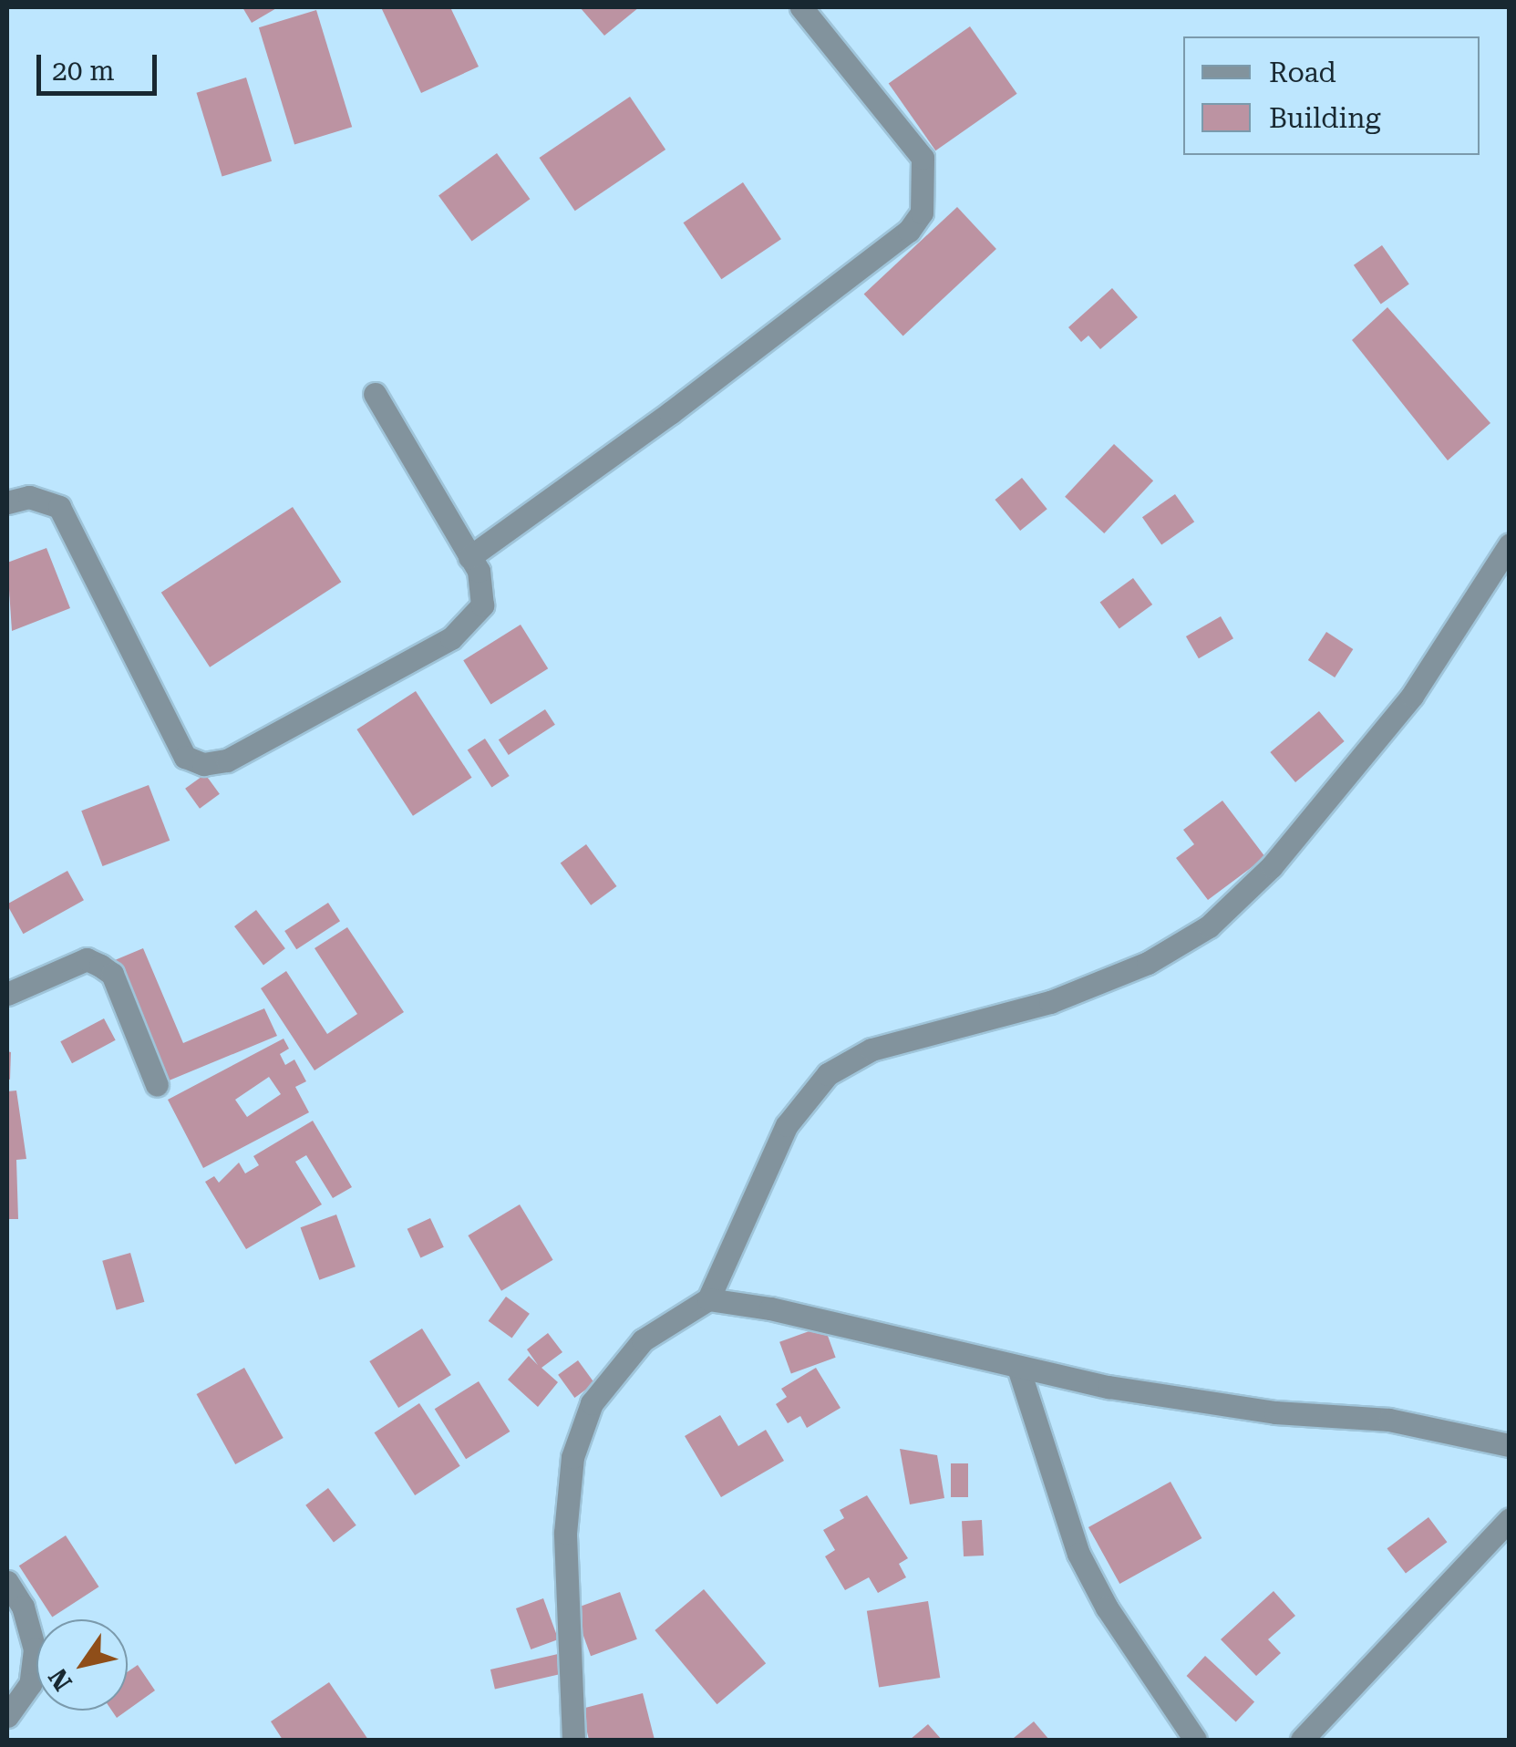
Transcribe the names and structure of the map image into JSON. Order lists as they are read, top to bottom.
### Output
{
  "legend": ["Road", "Building"],
  "scale_bar": "20 m",
  "north": "bottom left"
}
